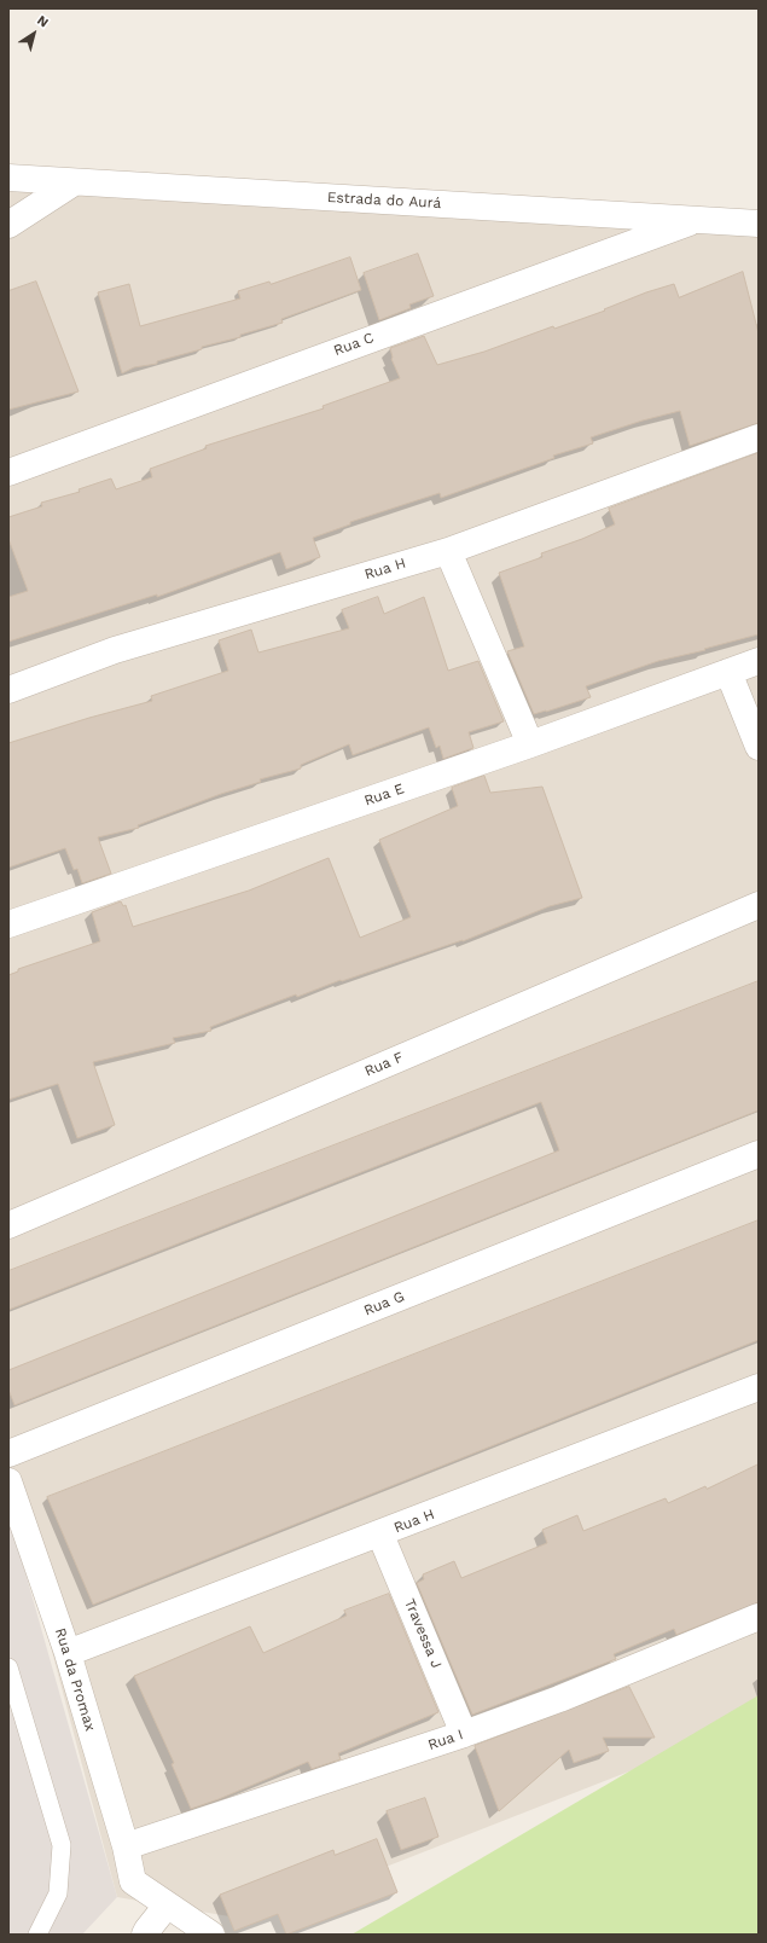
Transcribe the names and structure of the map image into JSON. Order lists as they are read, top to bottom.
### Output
{
  "streets": {
    "street": [
      "Estrada do Aurá",
      "Rua C",
      "Rua H",
      "Rua E",
      "Rua F",
      "Rua G",
      "Travessa J",
      "Rua da Promax",
      "Rua I"
    ]
  },
  "crossings": [
    ["Estrada do Aurá", "Rua C"],
    ["Rua H", "Travessa J"],
    ["Rua H", "Rua da Promax"],
    ["Travessa J", "Rua I"],
    ["Rua da Promax", "Rua I"]
  ],
  "north": "top right"
}
